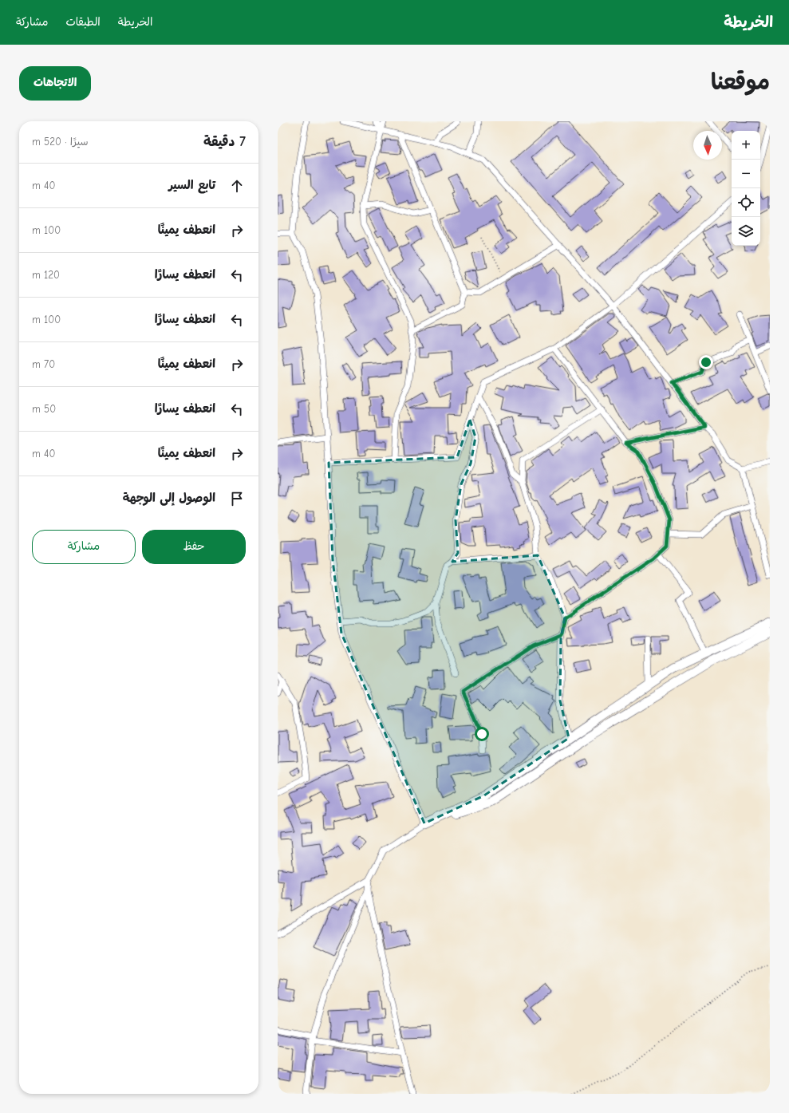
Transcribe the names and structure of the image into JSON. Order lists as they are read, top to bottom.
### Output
{
  "north": "bottom",
  "page": {
    "header": "الخريطة",
    "nav": ["الخريطة", "الطبقات", "مشاركة"],
    "title": "موقعنا",
    "buttons": [
      "الاتجاهات",
      ["حفظ", "مشاركة"]
    ],
    "heading": ["7 دقيقة", "سيرًا · 520 m"],
    "map_buttons": ["+", "−"],
    "list": [
      ["تابع السير", "40 m"],
      ["انعطف يمينًا", "100 m"],
      ["انعطف يسارًا", "120 m"],
      ["انعطف يسارًا", "100 m"],
      ["انعطف يمينًا", "70 m"],
      ["انعطف يسارًا", "50 m"],
      ["انعطف يمينًا", "40 m"],
      "الوصول إلى الوجهة"
    ]
  }
}
